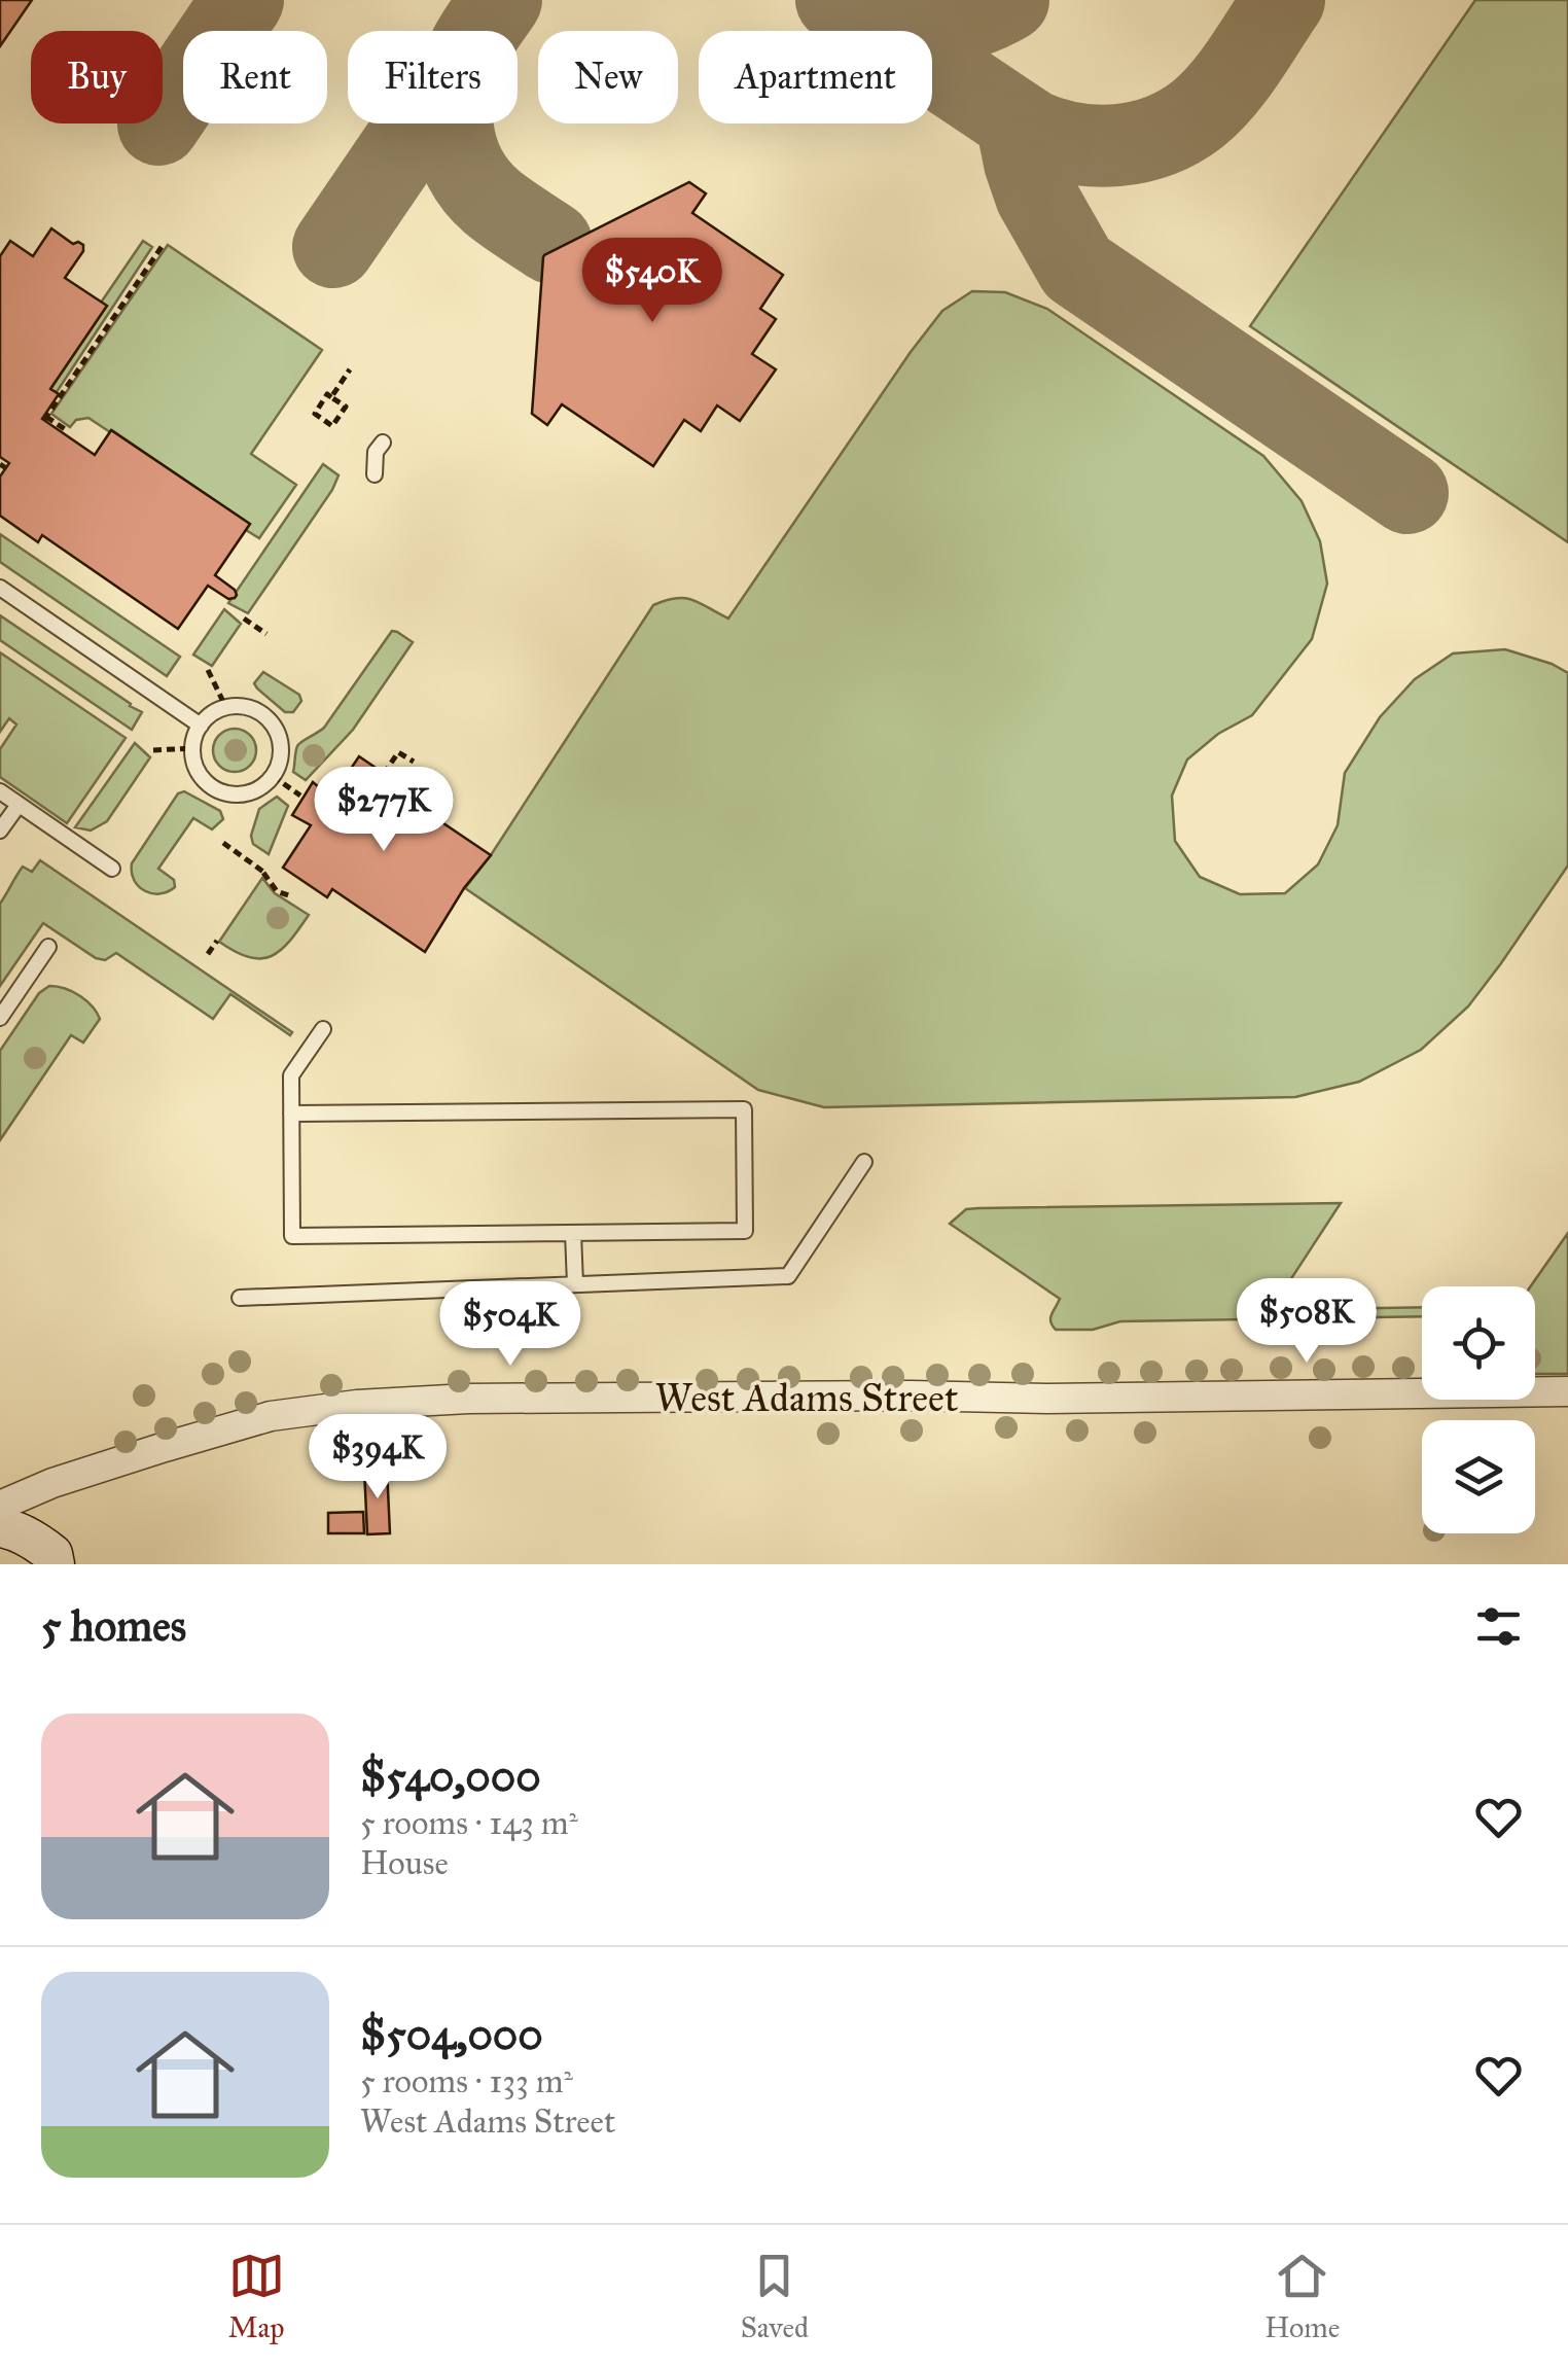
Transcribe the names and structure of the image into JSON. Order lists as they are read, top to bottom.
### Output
{
  "streets": {
    "street": ["West Adams Street"]
  },
  "page": {
    "chip": [
      "Buy",
      "Rent",
      "Filters",
      "New",
      "Apartment"
    ],
    "price": [
      "$540K",
      "$277K",
      "$508K",
      "$504K",
      "$394K"
    ],
    "heading": "5 homes",
    "list": [
      {
        "name": "$540,000",
        "note": "5 rooms · 143 m² · House"
      },
      {
        "name": "$504,000",
        "note": "5 rooms · 133 m² · West Adams Street"
      }
    ],
    "tabs": ["Map", "Saved", "Home"]
  }
}
